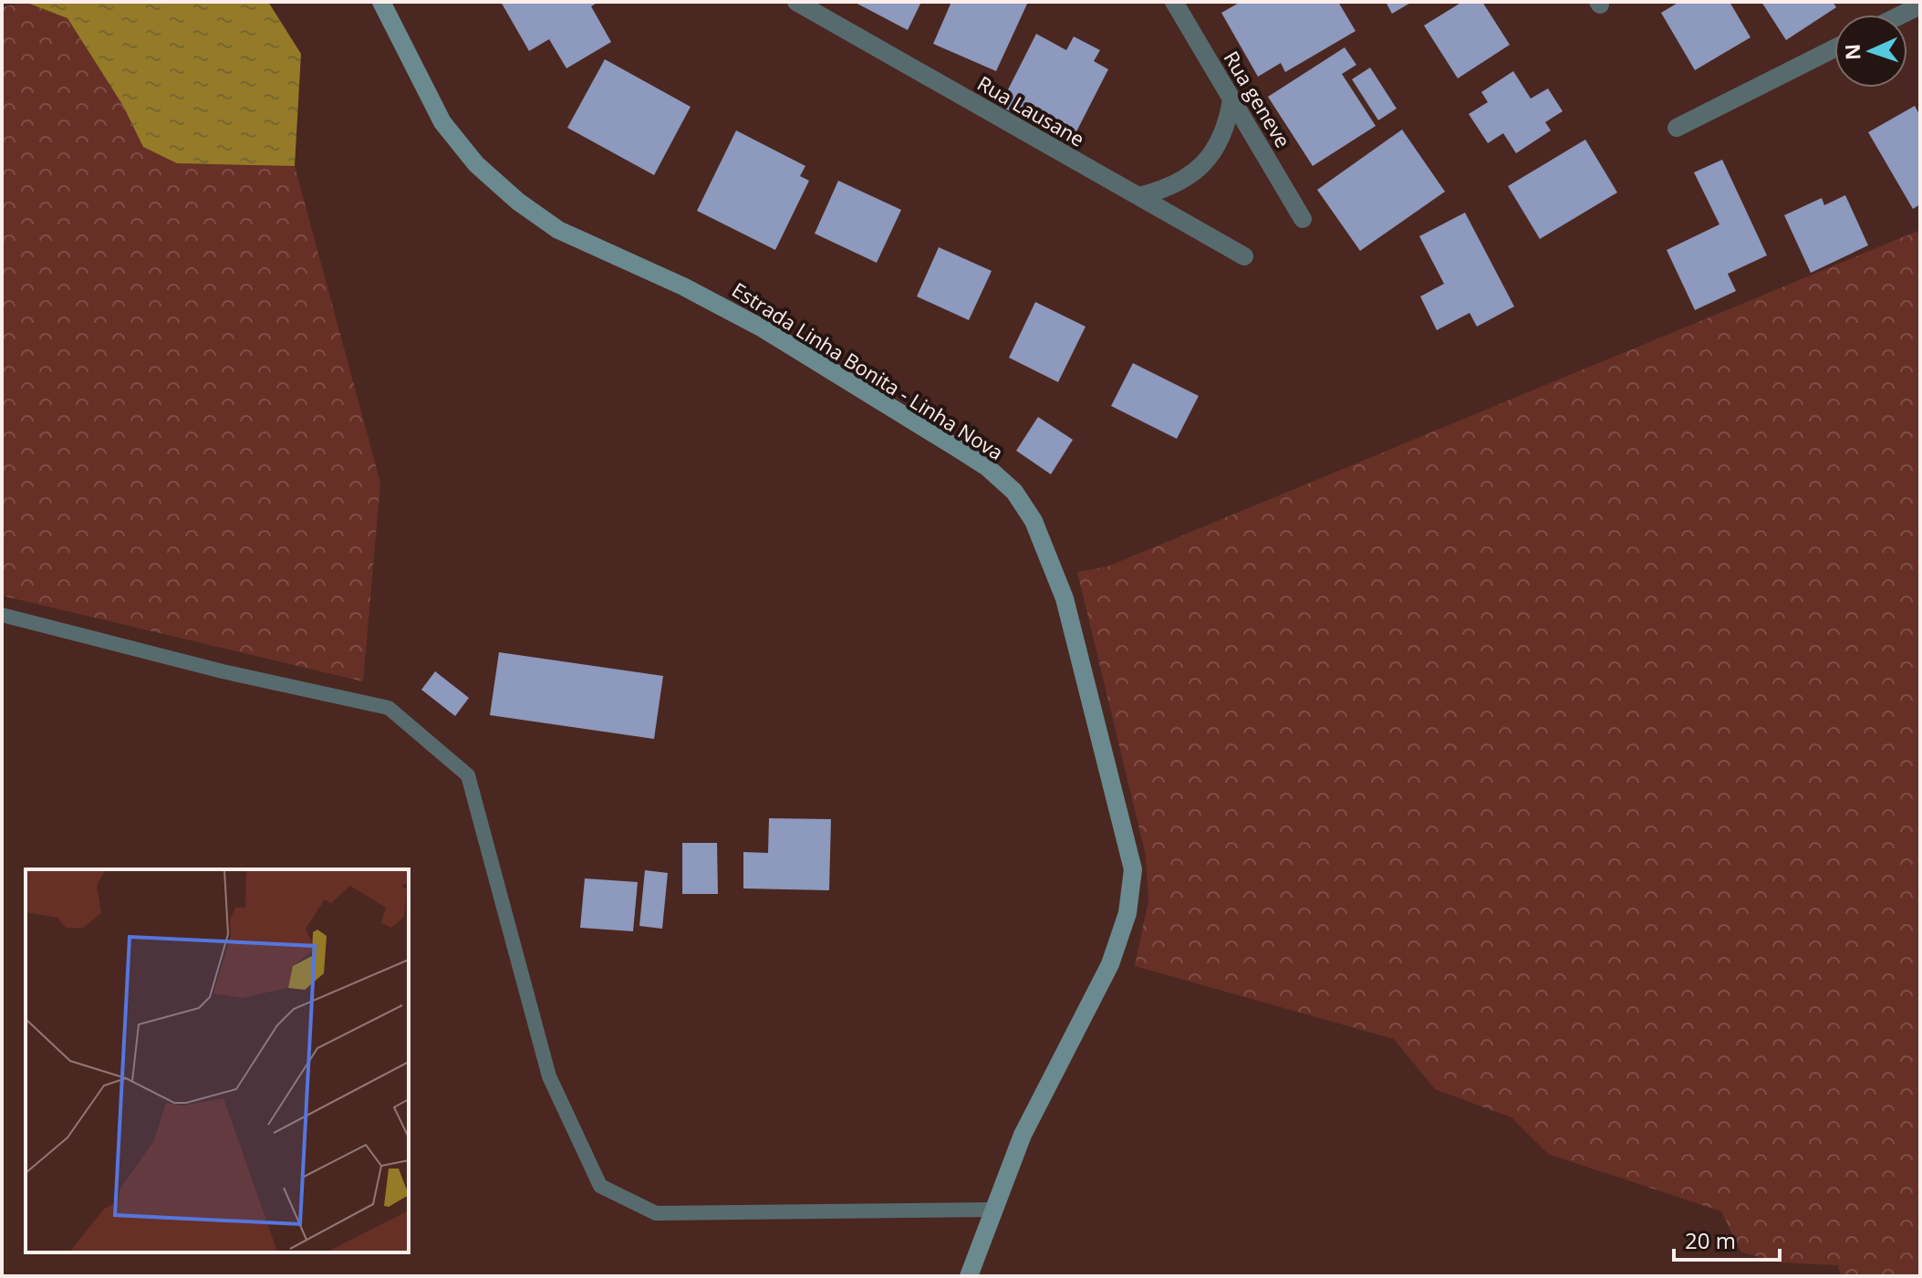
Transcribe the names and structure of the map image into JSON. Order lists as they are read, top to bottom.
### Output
{
  "streets": {
    "street": ["Rua geneve", "Rua Lausane", "Estrada Linha Bonita - Linha Nova"]
  },
  "scale_bar": "20 m",
  "north": "left"
}
